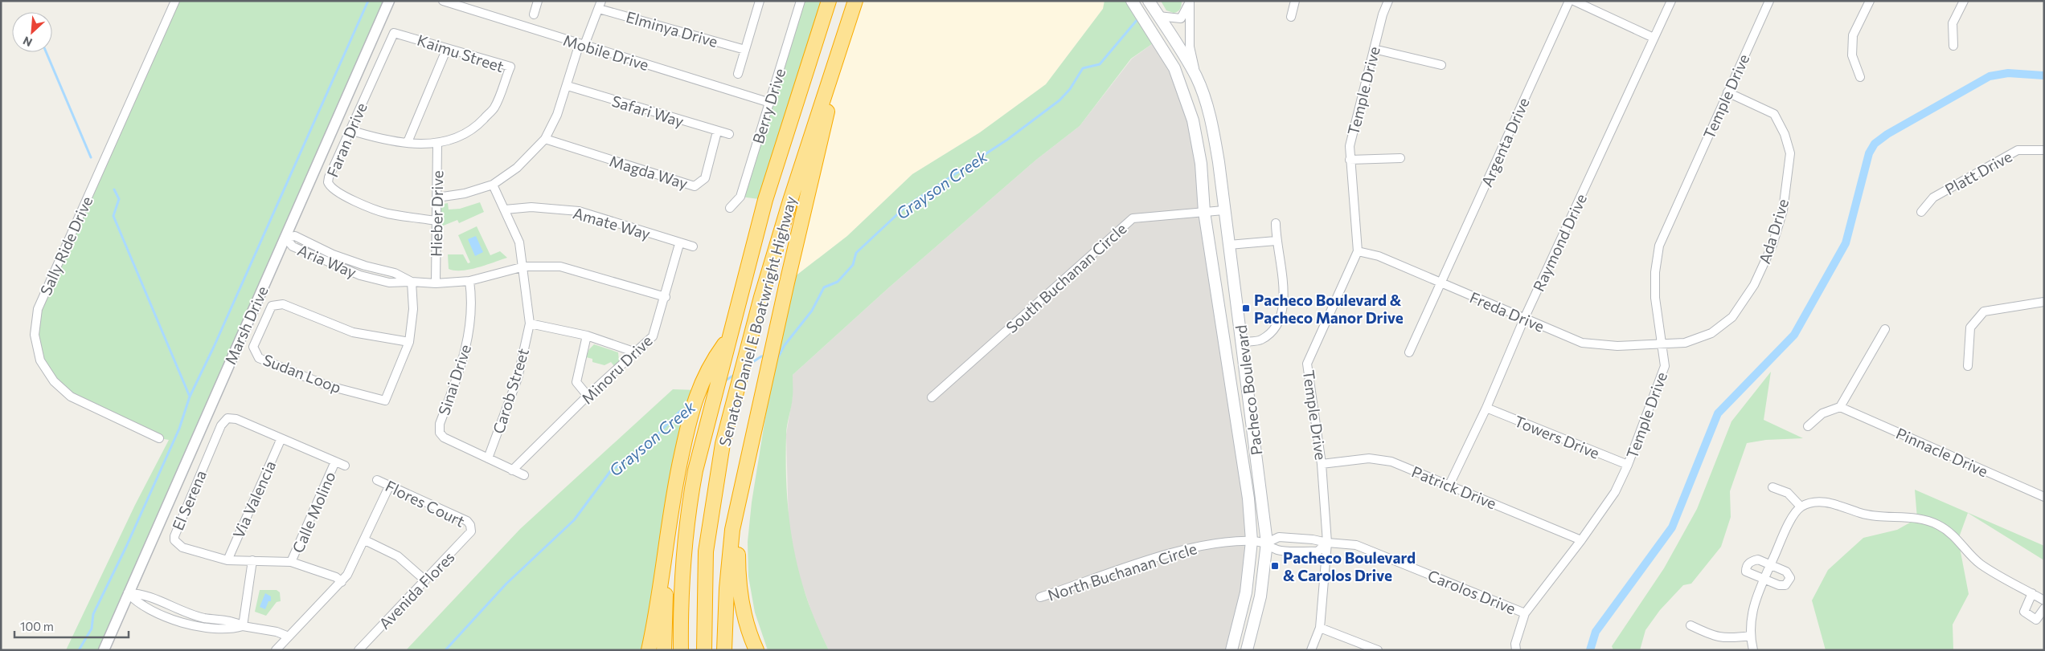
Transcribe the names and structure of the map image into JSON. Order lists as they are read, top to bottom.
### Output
{
  "streets": {
    "highway": ["Senator Daniel E Boatwright Highway"],
    "main road": ["Pacheco Boulevard"],
    "street": [
      "Elminya Drive",
      "Mobile Drive",
      "Kaimu Street",
      "Temple Drive",
      "Berry Drive",
      "Safari Way",
      "Faran Drive",
      "Argenta Drive",
      "Magda Way",
      "Platt Drive",
      "Hieber Drive",
      "Amate Way",
      "Ada Drive",
      "Raymond Drive",
      "Sally Ride Drive",
      "Aria Way",
      "South Buchanan Circle",
      "Freda Drive",
      "Marsh Drive",
      "Minoru Drive",
      "Sudan Loop",
      "Sinai Drive",
      "Carob Street",
      "Towers Drive",
      "Pinnacle Drive",
      "Patrick Drive",
      "Via Valencia",
      "El Serena",
      "Flores Court",
      "Calle Molino",
      "North Buchanan Circle",
      "Avenida Flores",
      "Carolos Drive"
    ]
  },
  "crossings": [
    ["Mobile Drive", "Berry Drive"],
    ["Kaimu Street", "Faran Drive"],
    ["Kaimu Street", "Hieber Drive"],
    ["Temple Drive", "Ada Drive"],
    ["Temple Drive", "Freda Drive"],
    ["Temple Drive", "Towers Drive"],
    ["Temple Drive", "Patrick Drive"],
    ["Temple Drive", "Carolos Drive"],
    ["Safari Way", "Magda Way"],
    ["Faran Drive", "Hieber Drive"],
    ["Argenta Drive", "Freda Drive"],
    ["Hieber Drive", "Aria Way"],
    ["Amate Way", "Minoru Drive"],
    ["Amate Way", "Carob Street"],
    ["Ada Drive", "Freda Drive"],
    ["Raymond Drive", "Freda Drive"],
    ["Raymond Drive", "Towers Drive"],
    ["Raymond Drive", "Patrick Drive"],
    ["Aria Way", "Marsh Drive"],
    ["Aria Way", "Minoru Drive"],
    ["Aria Way", "Sudan Loop"],
    ["Aria Way", "Sinai Drive"],
    ["Aria Way", "Carob Street"],
    ["South Buchanan Circle", "Pacheco Boulevard"],
    ["Minoru Drive", "Sinai Drive"],
    ["Sinai Drive", "Carob Street"],
    ["Pacheco Boulevard", "North Buchanan Circle"],
    ["Pacheco Boulevard", "Carolos Drive"],
    ["Via Valencia", "El Serena"],
    ["El Serena", "Calle Molino"],
    ["Flores Court", "Avenida Flores"],
    ["North Buchanan Circle", "Carolos Drive"]
  ],
  "water": ["Grayson Creek"],
  "places": {
    "transit": ["Pacheco Boulevard & Pacheco Manor Drive", "Pacheco Boulevard & Carolos Drive"]
  },
  "scale_bar": "100 m",
  "north": "bottom left"
}
